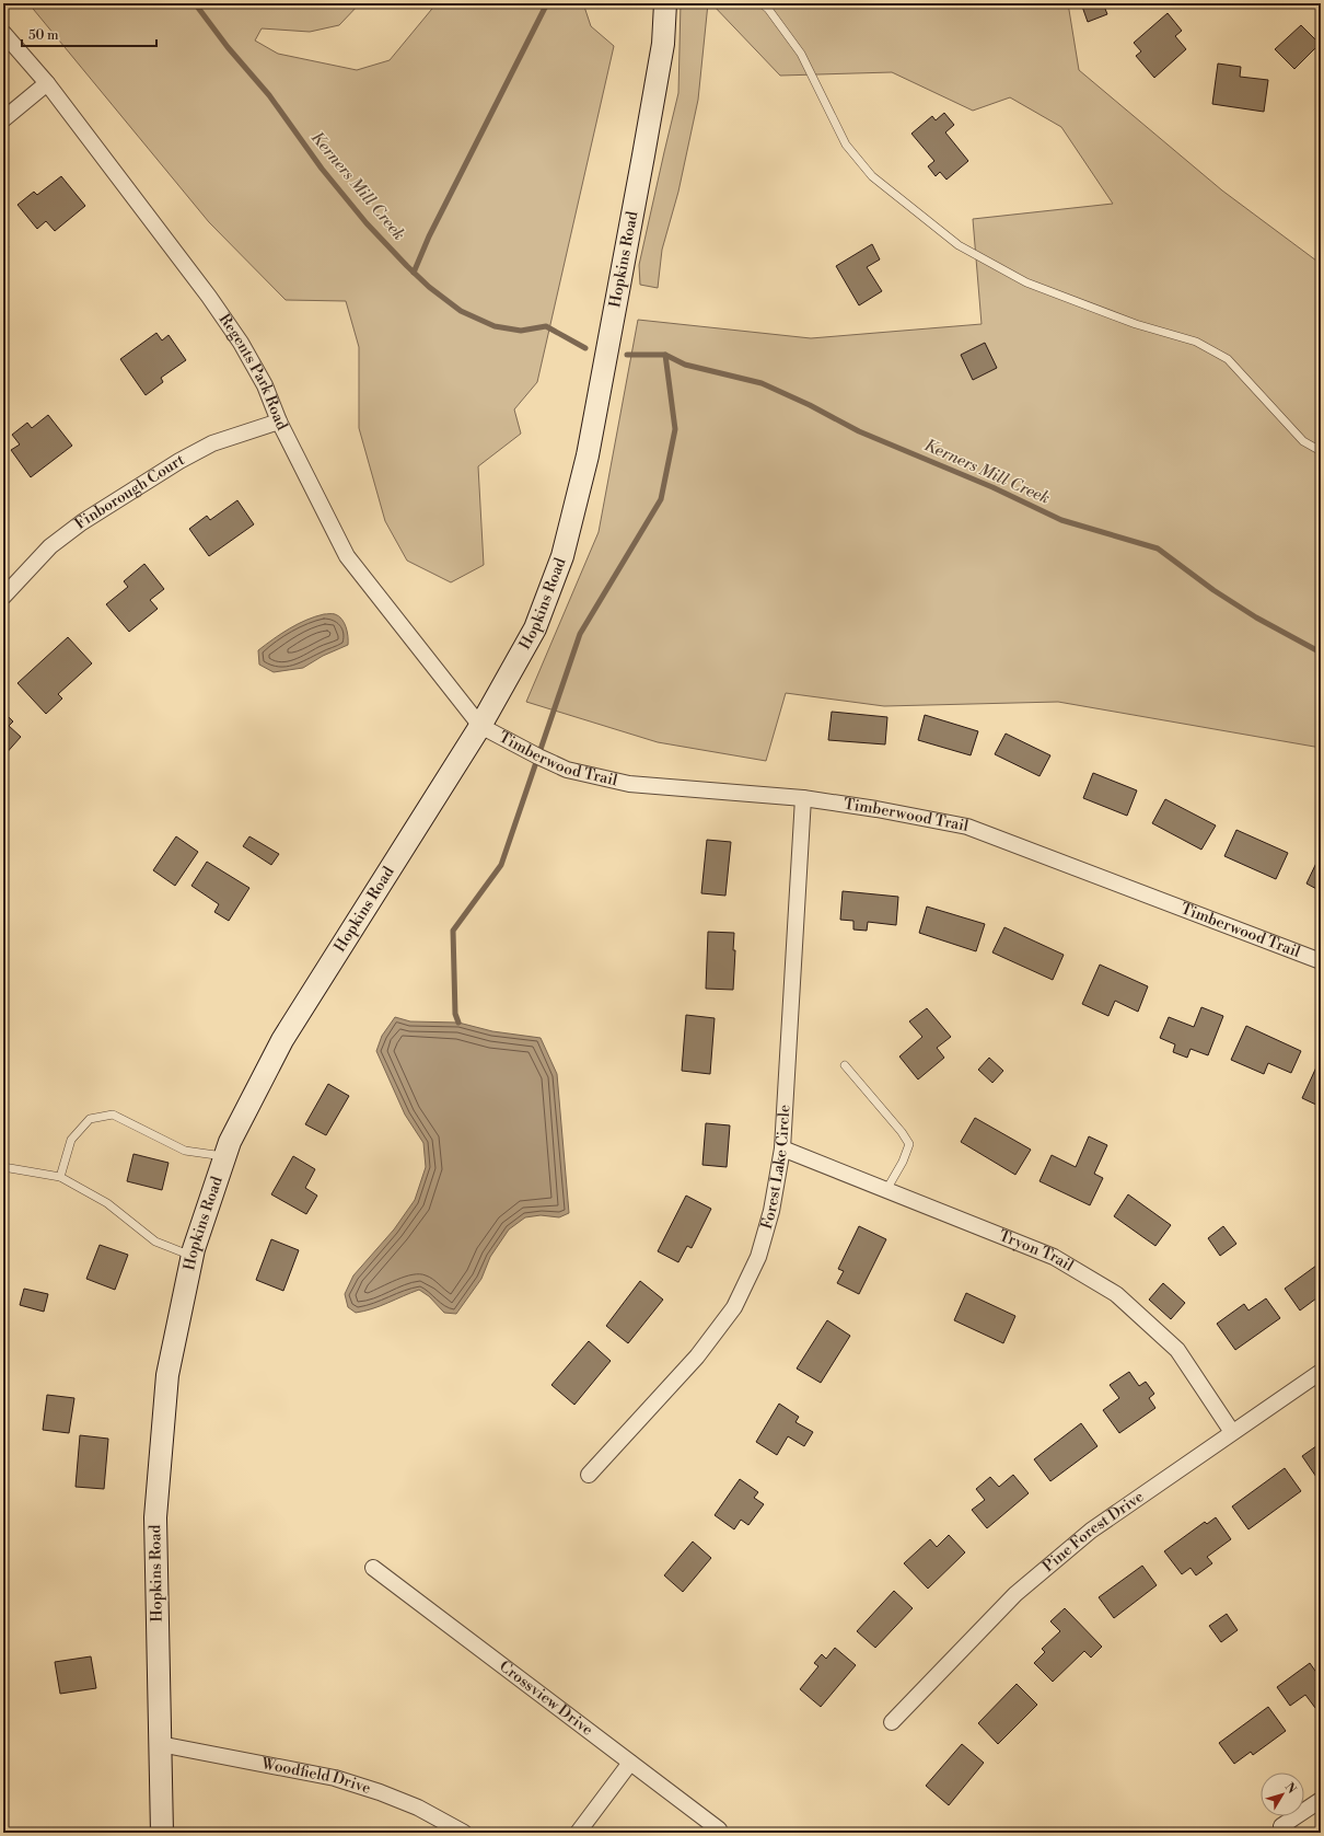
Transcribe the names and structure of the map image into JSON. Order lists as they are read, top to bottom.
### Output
{
  "streets": {
    "main road": ["Hopkins Road"],
    "street": [
      "Regents Park Road",
      "Finborough Court",
      "Timberwood Trail",
      "Forest Lake Circle",
      "Tryon Trail",
      "Pine Forest Drive",
      "Crossview Drive",
      "Woodfield Drive"
    ]
  },
  "crossings": [
    ["Hopkins Road", "Regents Park Road"],
    ["Hopkins Road", "Timberwood Trail"],
    ["Hopkins Road", "Woodfield Drive"],
    ["Regents Park Road", "Finborough Court"],
    ["Regents Park Road", "Timberwood Trail"],
    ["Timberwood Trail", "Forest Lake Circle"],
    ["Forest Lake Circle", "Tryon Trail"],
    ["Tryon Trail", "Pine Forest Drive"]
  ],
  "water": ["Kerners Mill Creek"],
  "scale_bar": "50 m",
  "north": "top right"
}
